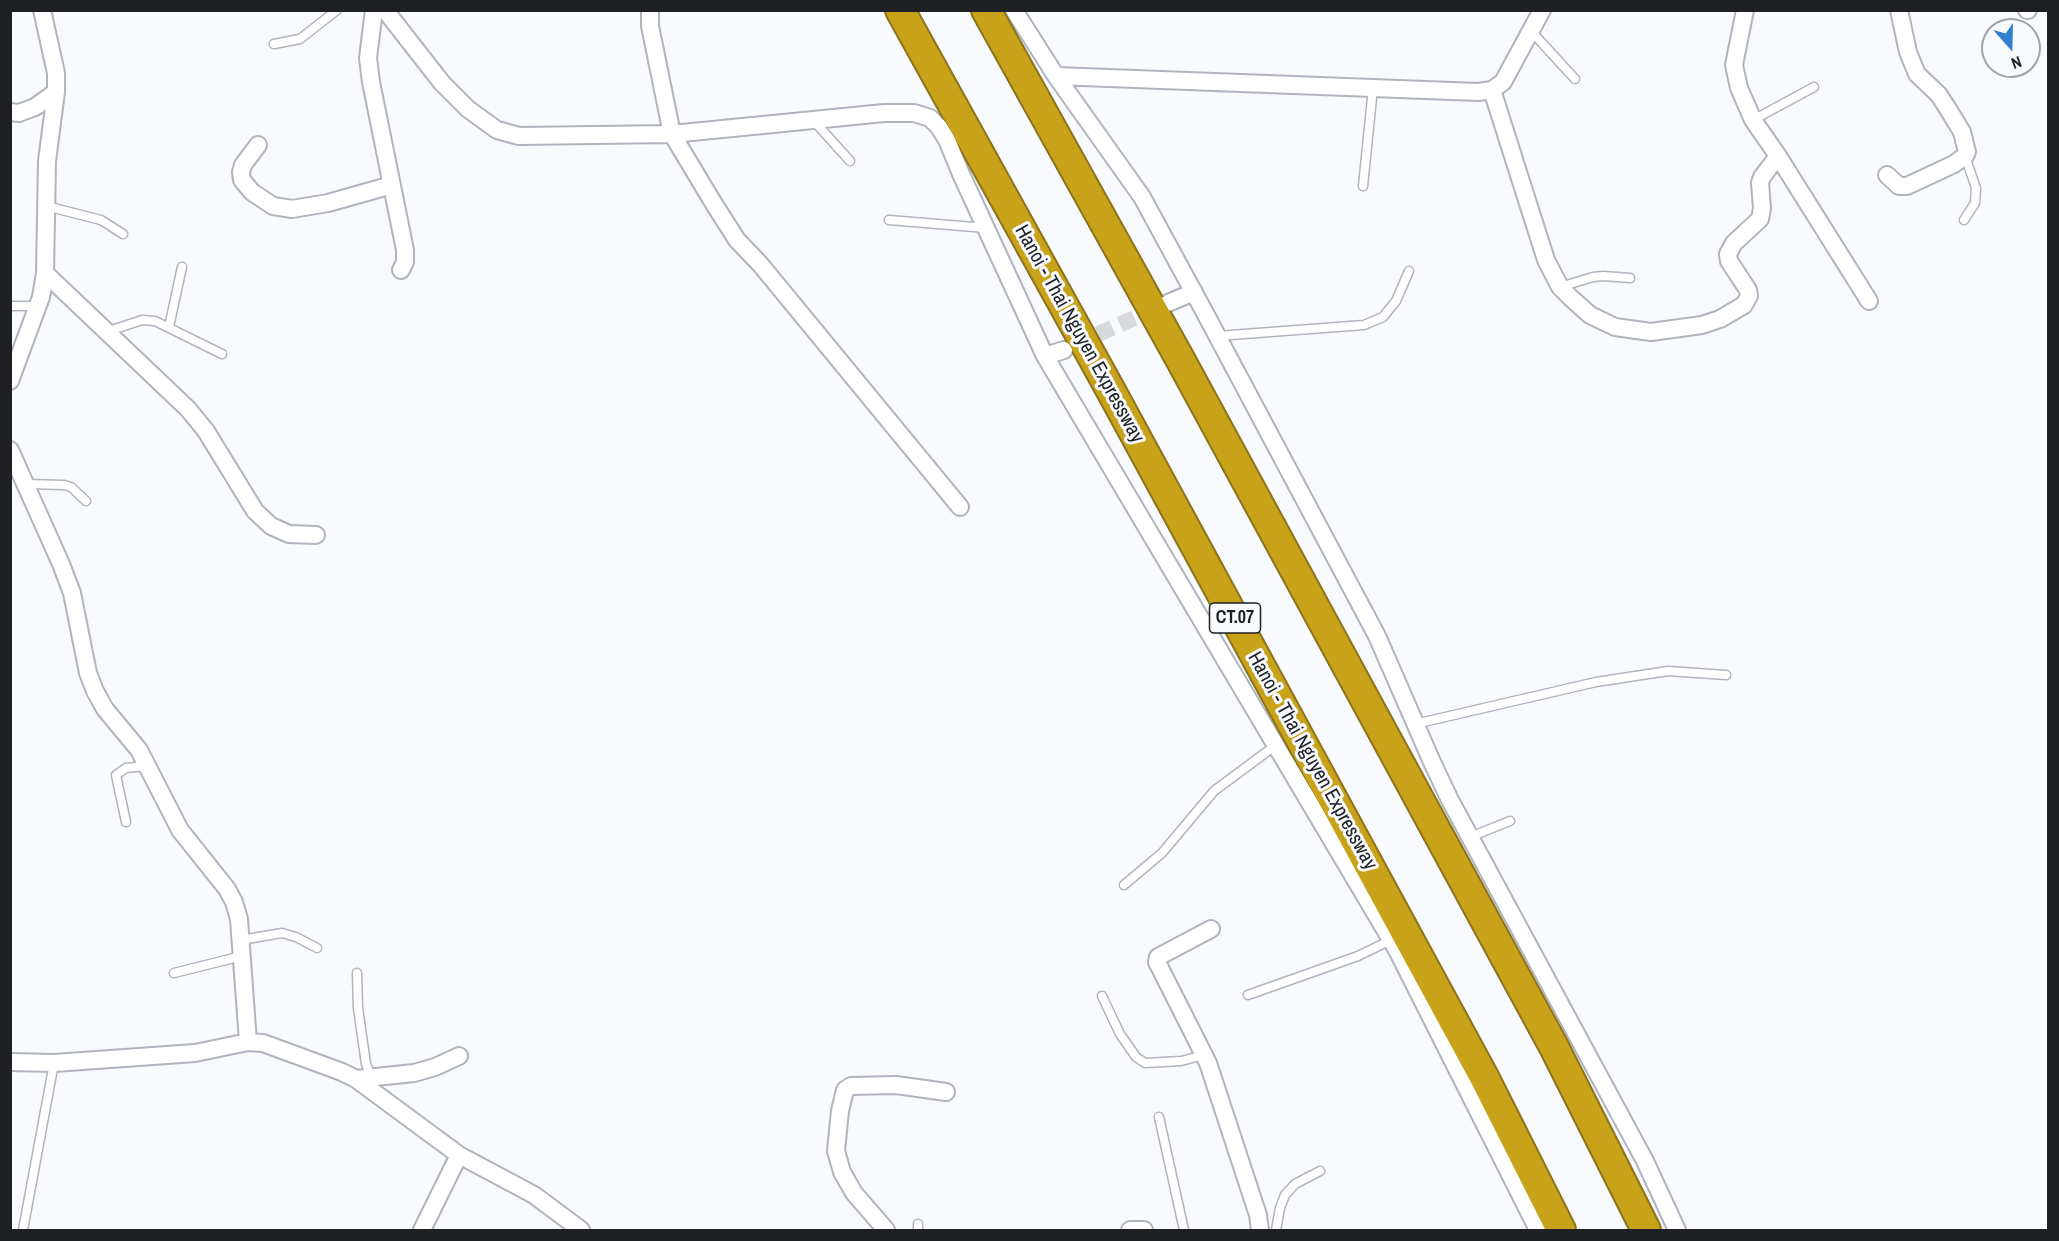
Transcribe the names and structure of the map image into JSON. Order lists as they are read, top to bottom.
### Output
{
  "streets": {
    "highway": ["Hanoi - Thai Nguyen Expressway", "CT.07"]
  },
  "north": "bottom"
}
